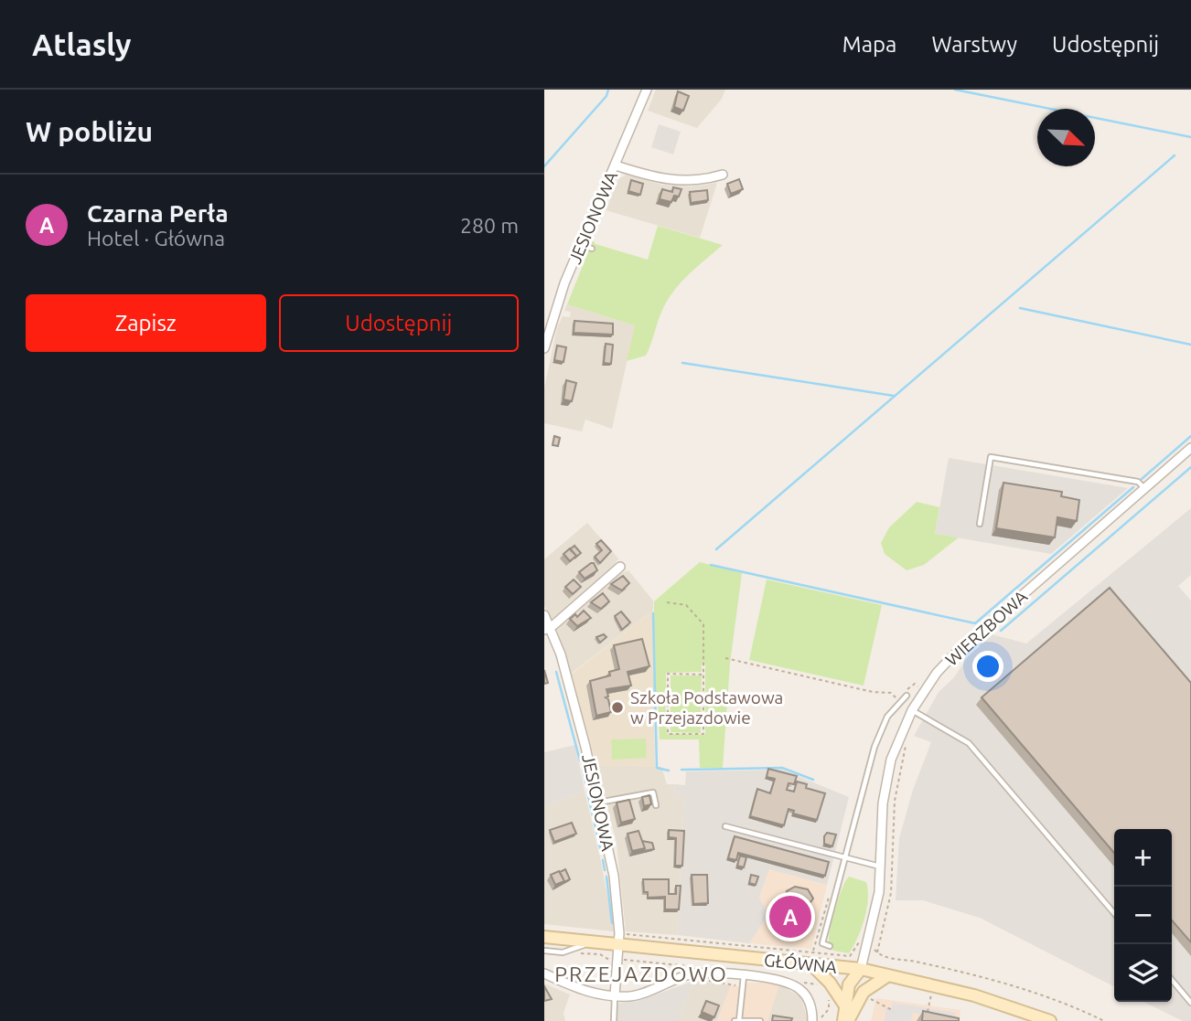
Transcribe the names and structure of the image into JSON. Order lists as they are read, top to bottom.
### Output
{
  "streets": {
    "main road": ["GŁÓWNA"],
    "street": ["JESIONOWA", "WIERZBOWA"]
  },
  "crossings": [
    ["JESIONOWA", "GŁÓWNA"],
    ["WIERZBOWA", "GŁÓWNA"]
  ],
  "districts": ["PRZEJAZDOWO"],
  "places": ["Szkoła Podstawowa w Przejazdowie"],
  "north": "bottom right",
  "page": {
    "header": "Atlasly",
    "nav": ["Mapa", "Warstwy", "Udostępnij"],
    "heading": "W pobliżu",
    "list": [
      {
        "mark": "A",
        "name": "Czarna Perła",
        "note": "Hotel · Główna",
        "value": "280 m"
      }
    ],
    "buttons": ["Zapisz", "Udostępnij"],
    "map_buttons": ["+", "−"],
    "pins": "A"
  }
}
